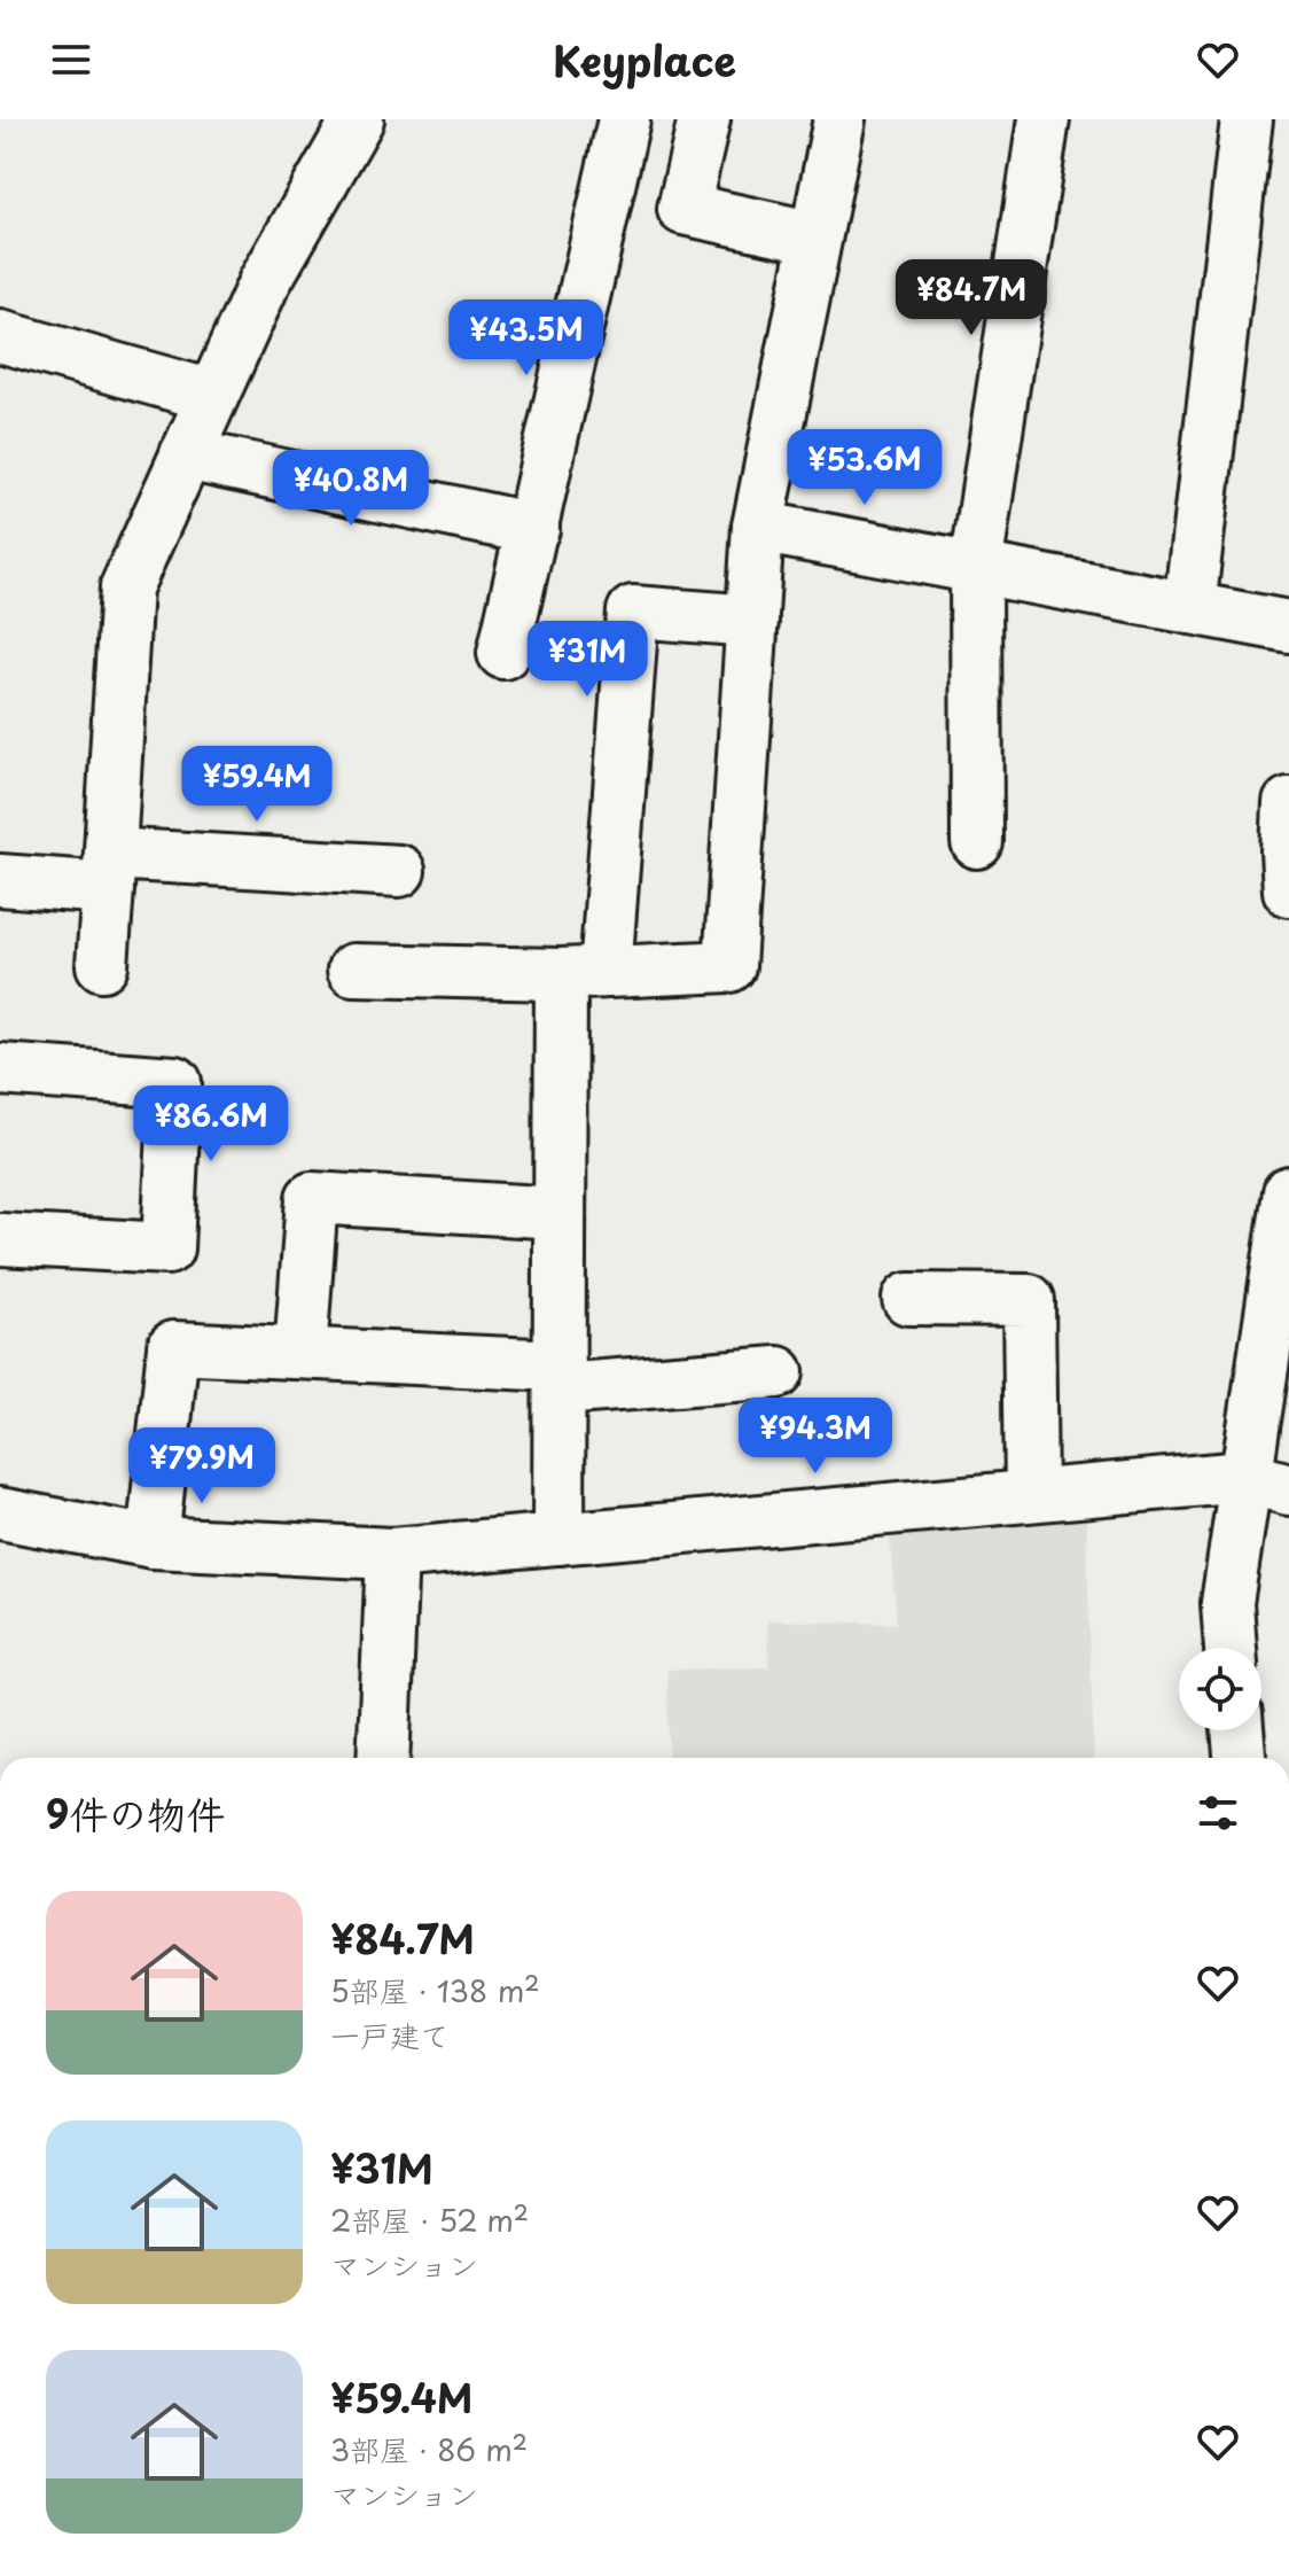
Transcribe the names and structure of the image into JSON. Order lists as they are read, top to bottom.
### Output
{
  "page": {
    "header": "Keyplace",
    "price": [
      "¥84.7M",
      "¥43.5M",
      "¥53.6M",
      "¥40.8M",
      "¥31M",
      "¥59.4M",
      "¥86.6M",
      "¥94.3M",
      "¥79.9M"
    ],
    "heading": "9件の物件",
    "list": [
      {
        "name": "¥84.7M",
        "note": "5部屋 · 138 m² · 一戸建て"
      },
      {
        "name": "¥31M",
        "note": "2部屋 · 52 m² · マンション"
      },
      {
        "name": "¥59.4M",
        "note": "3部屋 · 86 m² · マンション"
      }
    ]
  }
}
